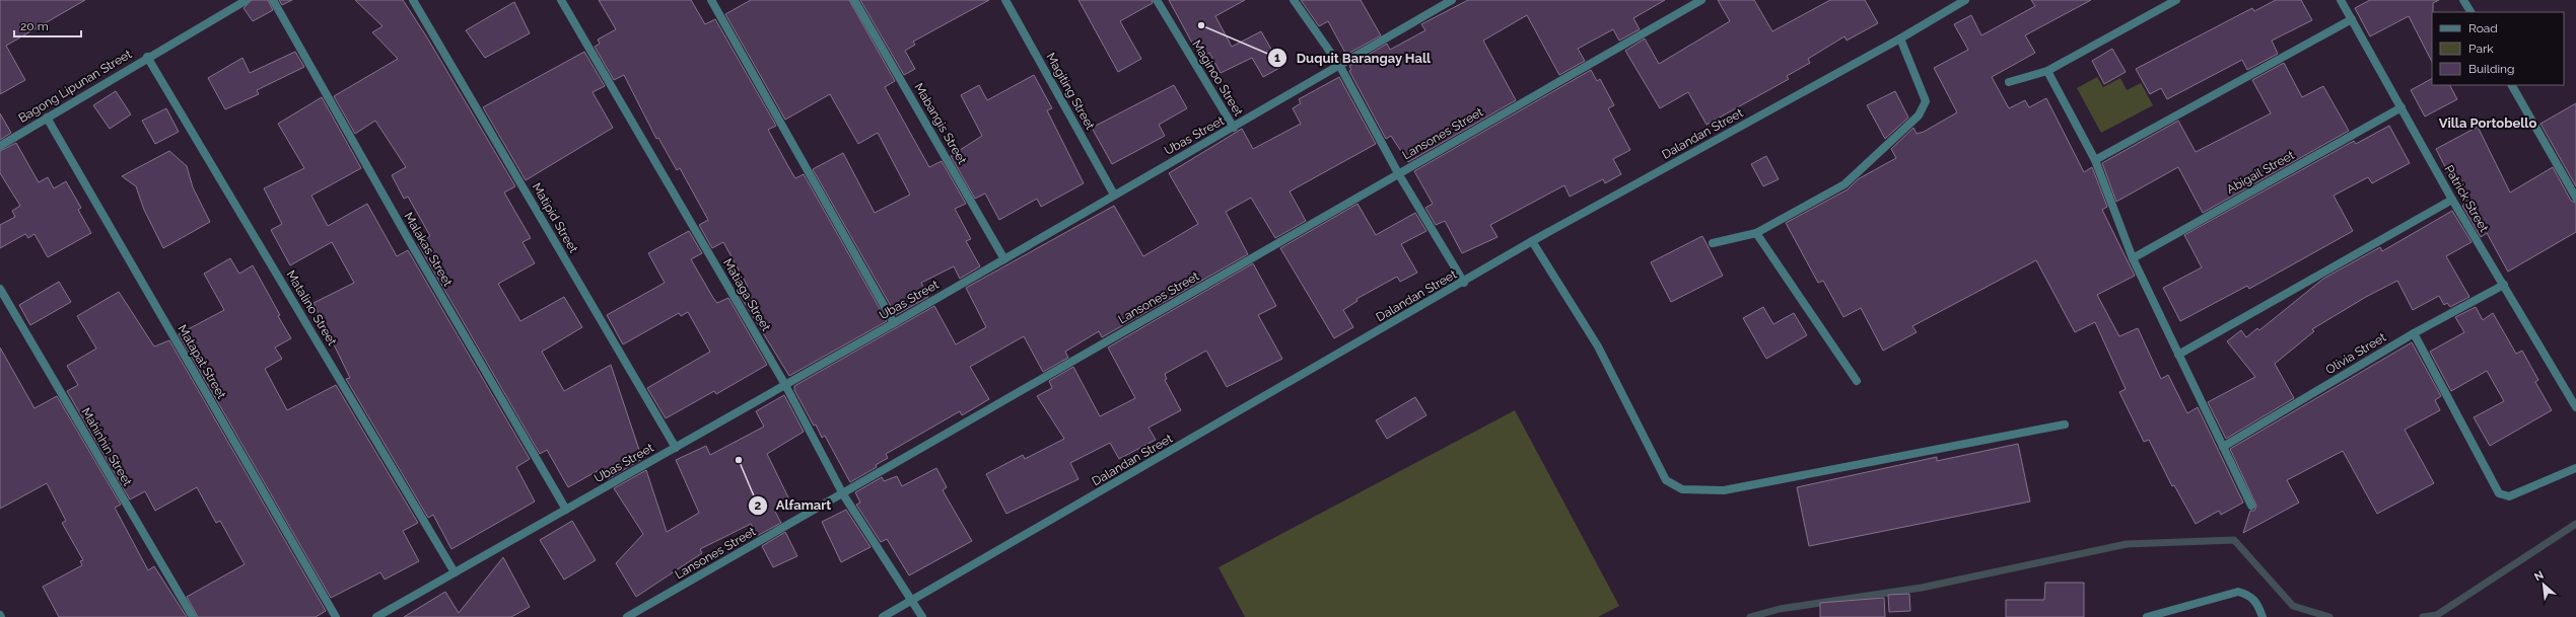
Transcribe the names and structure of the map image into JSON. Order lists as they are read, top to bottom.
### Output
{
  "streets": {
    "street": [
      "Maginoo Street",
      "Bagong Lipunan Street",
      "Magiting Street",
      "Mabangis Street",
      "Lansones Street",
      "Dalandan Street",
      "Ubas Street",
      "Abigail Street",
      "Patrick Street",
      "Matipid Street",
      "Malakas Street",
      "Matiaga Street",
      "Matalino Street",
      "Olivia Street",
      "Matapat Street",
      "Mahinhin Street"
    ]
  },
  "crossings": [
    ["Maginoo Street", "Ubas Street"],
    ["Bagong Lipunan Street", "Matalino Street"],
    ["Bagong Lipunan Street", "Matapat Street"],
    ["Magiting Street", "Ubas Street"],
    ["Mabangis Street", "Ubas Street"],
    ["Lansones Street", "Matiaga Street"],
    ["Dalandan Street", "Matiaga Street"],
    ["Ubas Street", "Matipid Street"],
    ["Ubas Street", "Malakas Street"],
    ["Ubas Street", "Matiaga Street"],
    ["Ubas Street", "Matalino Street"],
    ["Abigail Street", "Patrick Street"],
    ["Patrick Street", "Olivia Street"]
  ],
  "districts": ["Villa Portobello"],
  "places": ["Duquit Barangay Hall", "Alfamart"],
  "legend": ["Road", "Park", "Building"],
  "scale_bar": "20 m",
  "north": "top left"
}
